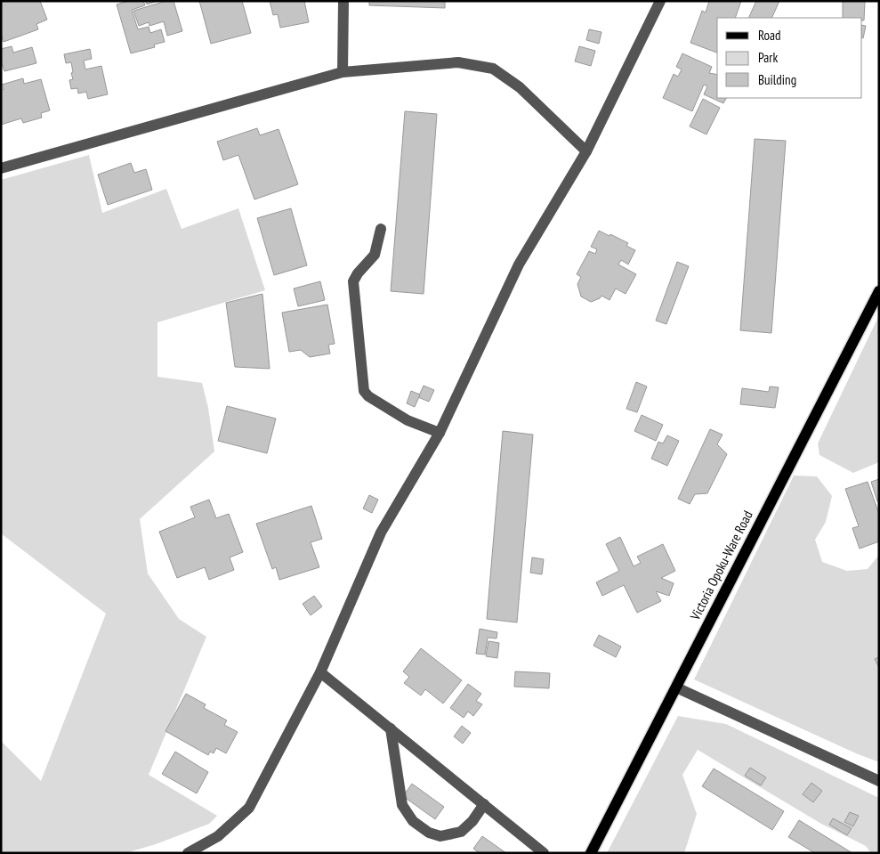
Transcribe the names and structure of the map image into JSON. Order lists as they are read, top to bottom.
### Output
{
  "streets": {
    "main road": ["Victoria Opoku-Ware Road"]
  },
  "legend": ["Road", "Park", "Building"]
}
